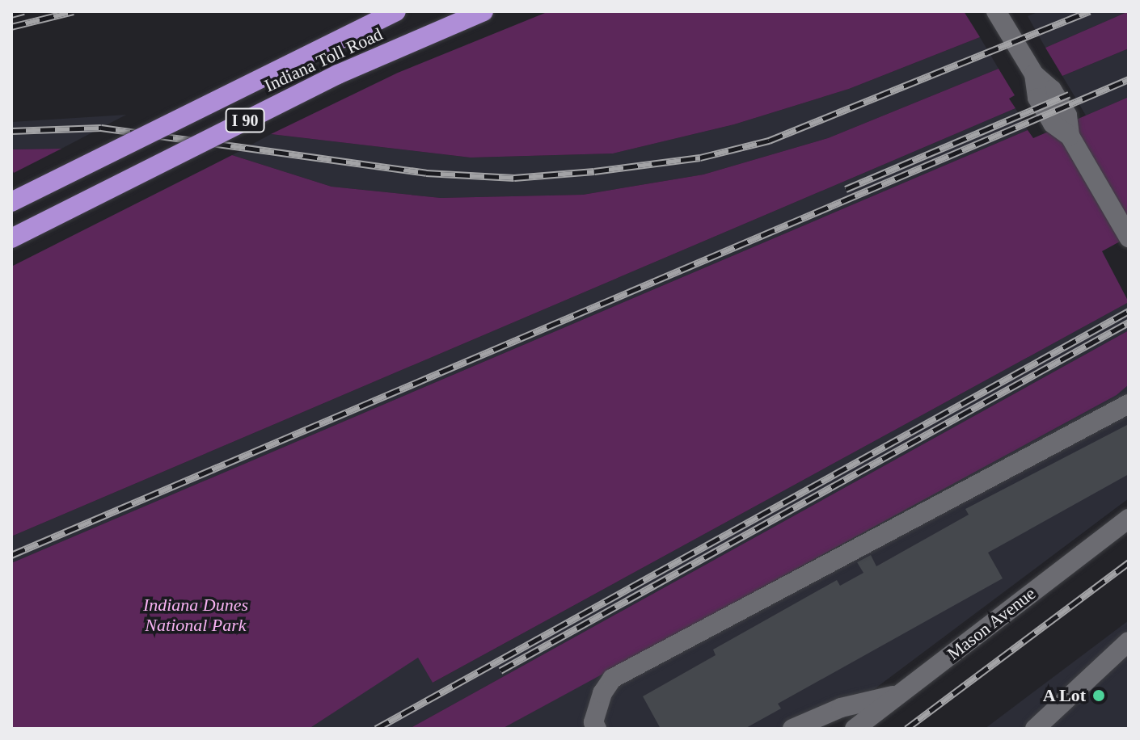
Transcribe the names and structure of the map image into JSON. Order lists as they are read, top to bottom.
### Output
{
  "streets": {
    "highway": ["Indiana Toll Road", "I 90"],
    "street": ["Mason Avenue"]
  },
  "parks": ["Indiana Dunes National Park"],
  "places": ["A Lot"]
}
